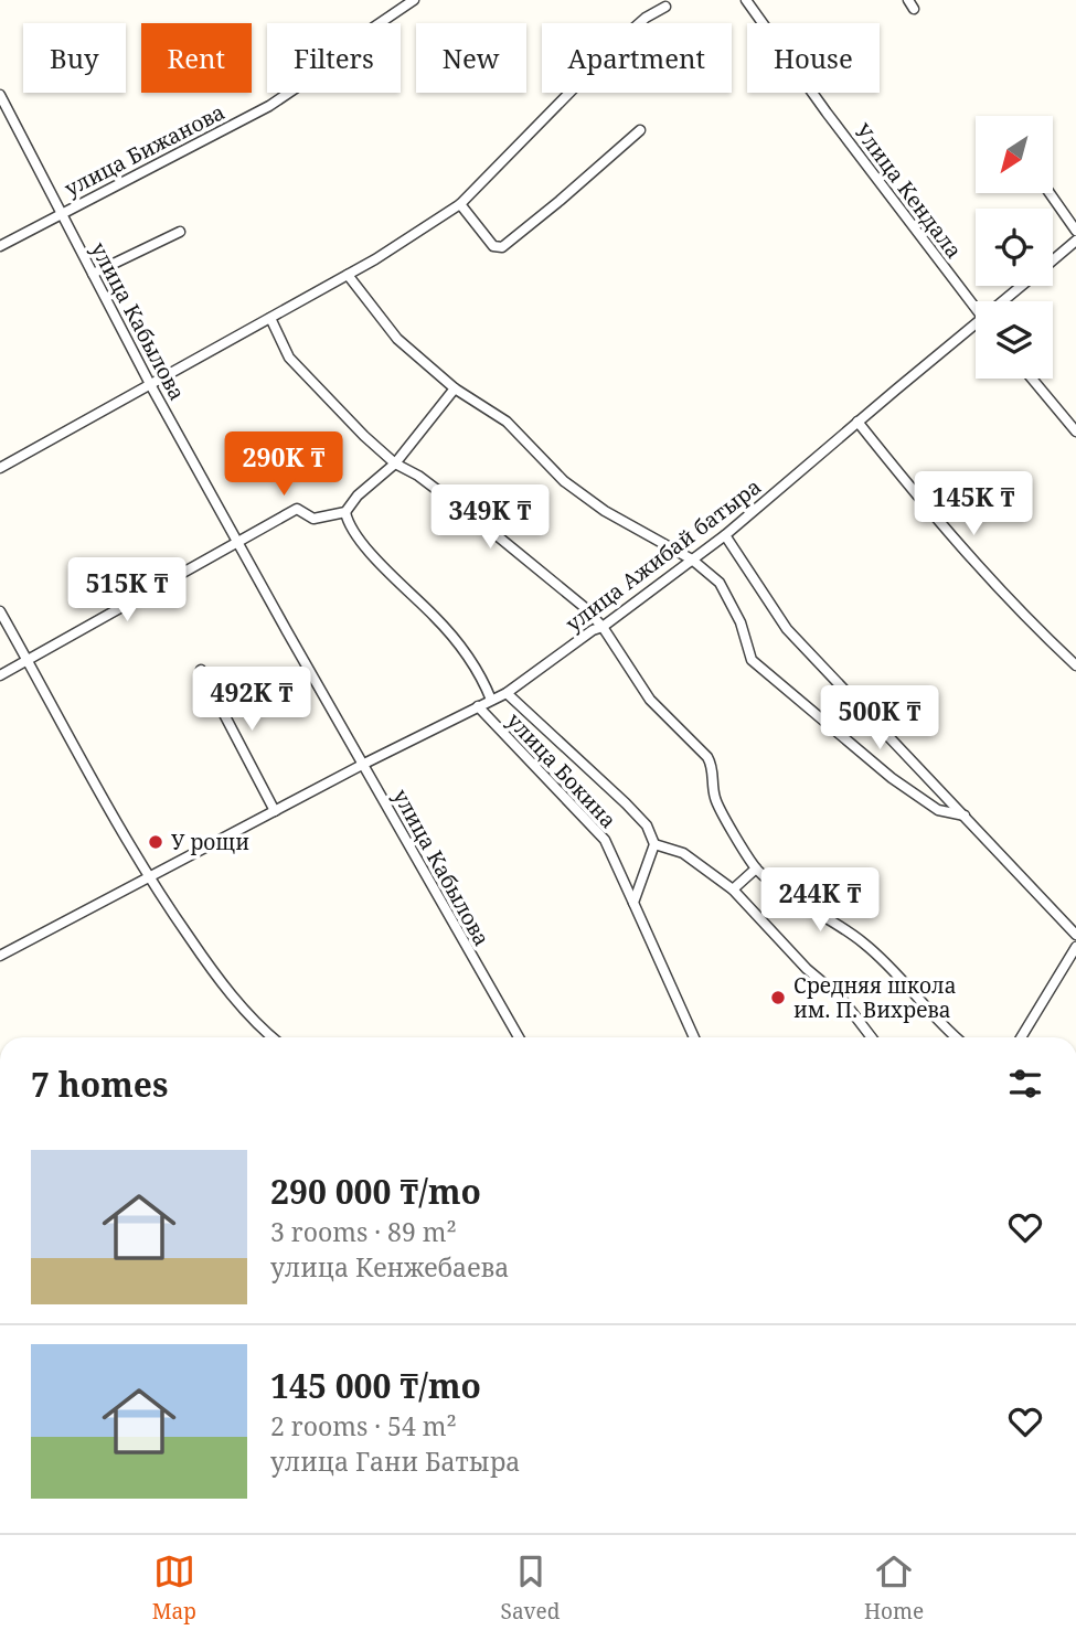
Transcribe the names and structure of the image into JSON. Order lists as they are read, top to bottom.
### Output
{
  "streets": {
    "street": [
      "улица Бижанова",
      "Улица Кендала",
      "улица Кабылова",
      "улица Ажибай батыра",
      "улица Бокина"
    ]
  },
  "crossings": [
    ["улица Бижанова", "улица Кабылова"],
    ["улица Кабылова", "улица Ажибай батыра"],
    ["улица Ажибай батыра", "улица Бокина"]
  ],
  "places": ["У рощи", "Средняя школа им. П. Вихрева"],
  "north": "bottom left",
  "page": {
    "chip": [
      "Buy",
      "Rent",
      "Filters",
      "New",
      "Apartment",
      "House"
    ],
    "price": [
      "290K ₸",
      "145K ₸",
      "349K ₸",
      "515K ₸",
      "492K ₸",
      "500K ₸",
      "244K ₸"
    ],
    "heading": "7 homes",
    "list": [
      {
        "name": "290 000 ₸/mo",
        "note": "3 rooms · 89 m² · улица Кенжебаева"
      },
      {
        "name": "145 000 ₸/mo",
        "note": "2 rooms · 54 m² · улица Гани Батыра"
      }
    ],
    "tabs": ["Map", "Saved", "Home"]
  }
}
